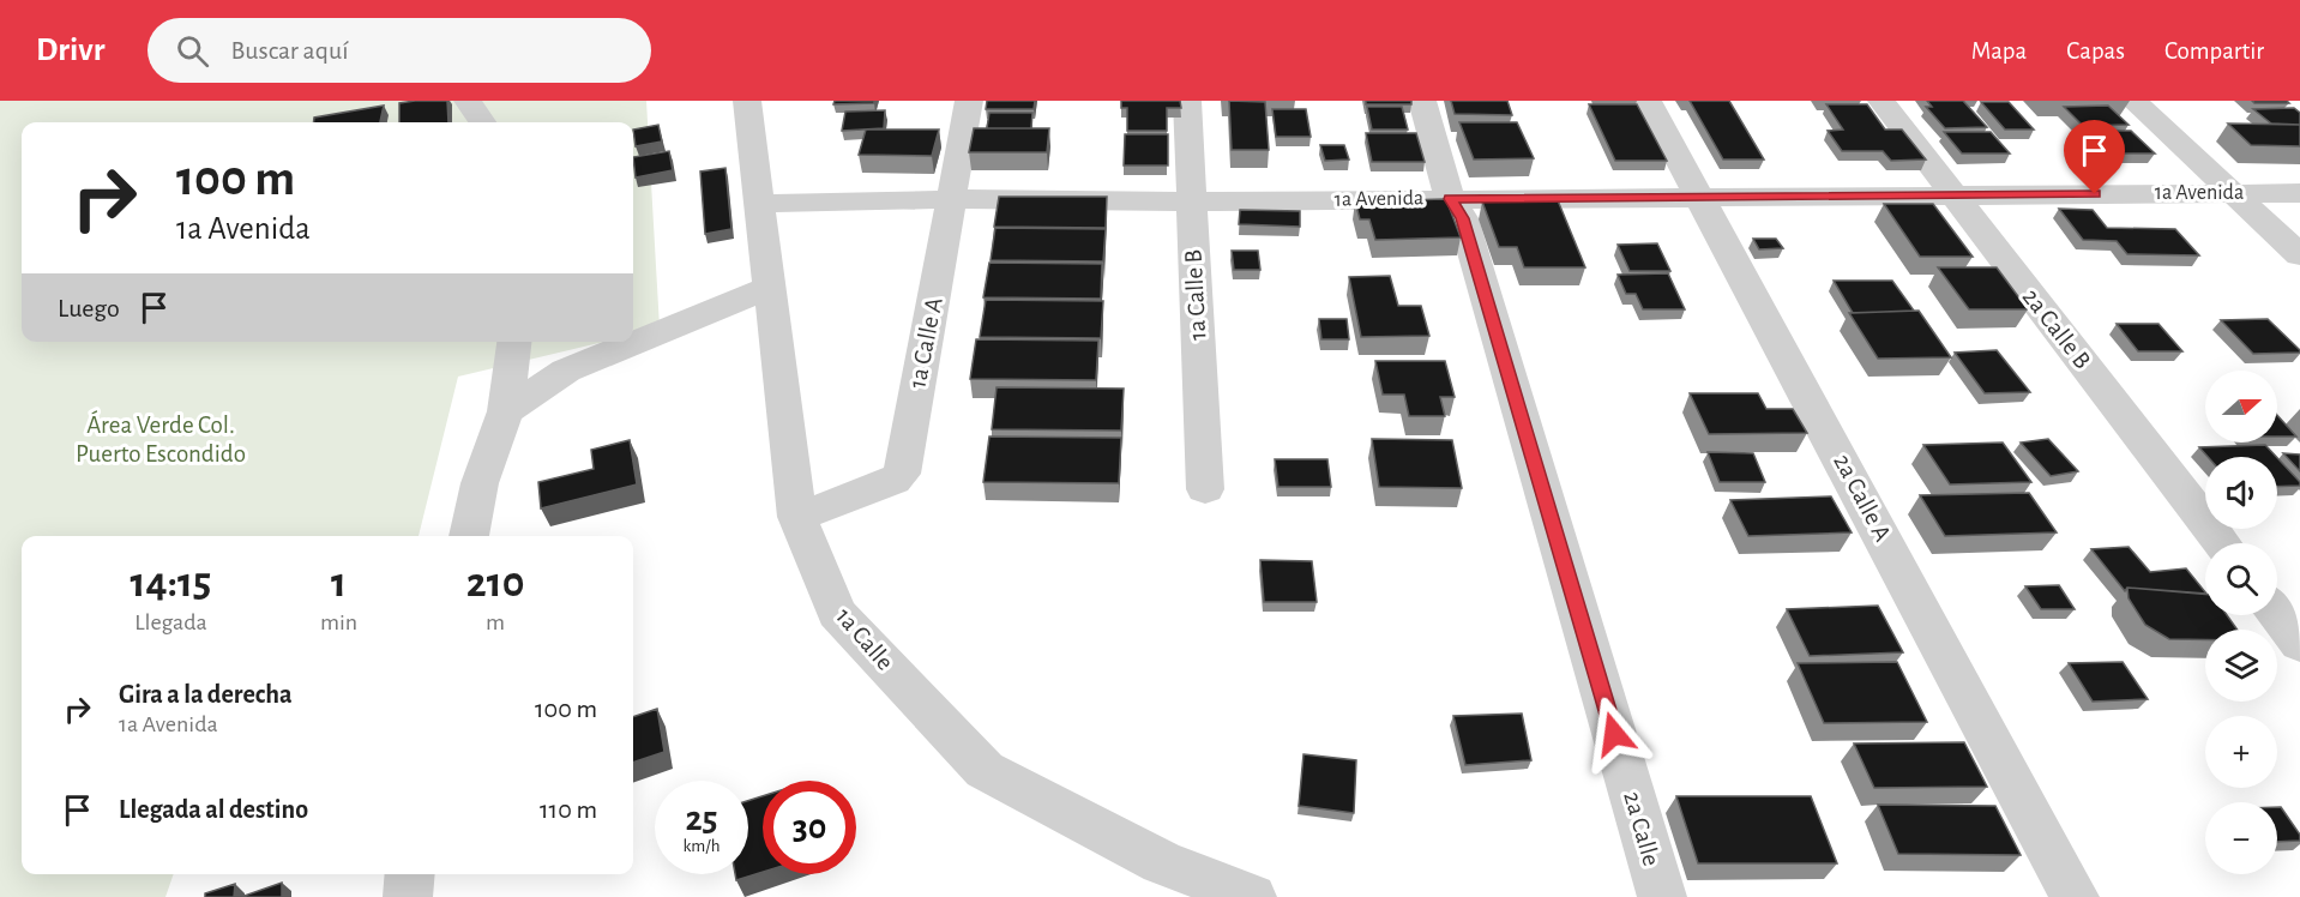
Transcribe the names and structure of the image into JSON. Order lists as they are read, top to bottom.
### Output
{
  "streets": {
    "street": [
      "1a Avenida",
      "1a Calle B",
      "2a Calle B",
      "1a Calle A",
      "2a Calle A",
      "1a Calle",
      "2a Calle"
    ]
  },
  "crossings": [
    ["1a Avenida", "1a Calle B"],
    ["1a Avenida", "2a Calle B"],
    ["1a Avenida", "1a Calle A"],
    ["1a Avenida", "2a Calle A"],
    ["1a Avenida", "1a Calle"],
    ["1a Avenida", "2a Calle"],
    ["1a Calle A", "1a Calle"]
  ],
  "parks": ["Área Verde Col. Puerto Escondido"],
  "north": "right",
  "page": {
    "header": "Drivr",
    "search": "Buscar aquí",
    "nav": ["Mapa", "Capas", "Compartir"],
    "turn": ["100 m", "1a Avenida"],
    "then": "Luego",
    "map_buttons": ["+", "−"],
    "eta": [
      "14:15",
      "Llegada",
      "1",
      "min",
      "210",
      "m"
    ],
    "list": [
      {
        "name": "Gira a la derecha",
        "note": "1a Avenida",
        "value": "100 m"
      },
      {
        "name": "Llegada al destino",
        "value": "110 m"
      }
    ],
    "speed": "25 km/h",
    "limit": "30"
  }
}
